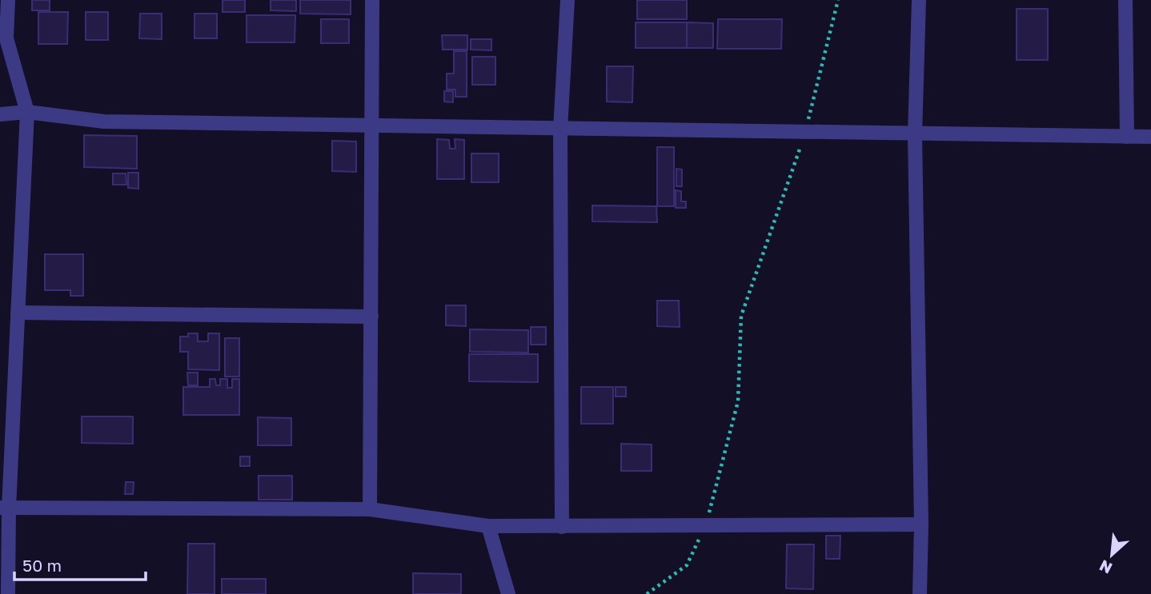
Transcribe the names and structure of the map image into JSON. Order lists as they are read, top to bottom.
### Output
{
  "scale_bar": "50 m",
  "north": "bottom left"
}
